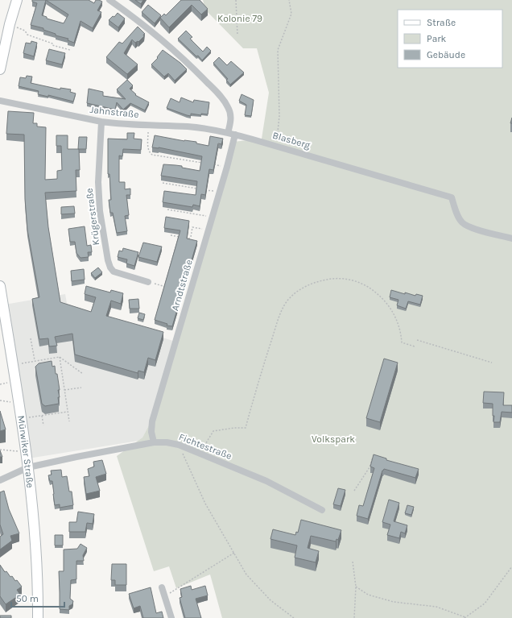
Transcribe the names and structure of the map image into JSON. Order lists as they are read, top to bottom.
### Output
{
  "streets": {
    "main road": ["Mürwiker Straße"],
    "street": [
      "Jahnstraße",
      "Blasberg",
      "Krügerstraße",
      "Arndtstraße",
      "Fichtestraße"
    ]
  },
  "crossings": [
    ["Jahnstraße", "Blasberg"],
    ["Jahnstraße", "Krügerstraße"],
    ["Blasberg", "Arndtstraße"],
    ["Arndtstraße", "Fichtestraße"],
    ["Fichtestraße", "Mürwiker Straße"]
  ],
  "parks": ["Kolonie 79", "Volkspark"],
  "legend": ["Straße", "Park", "Gebäude"],
  "scale_bar": "50 m"
}
